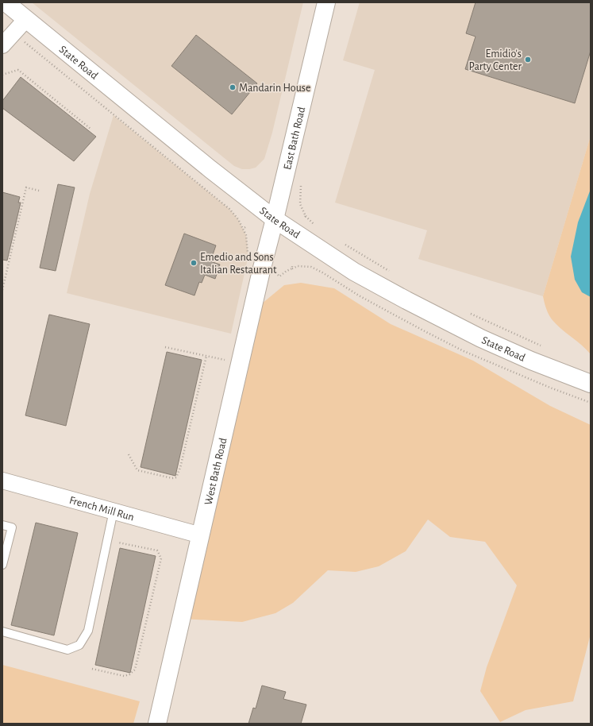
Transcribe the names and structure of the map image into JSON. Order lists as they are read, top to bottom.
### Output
{
  "streets": {
    "street": [
      "State Road",
      "East Bath Road",
      "West Bath Road",
      "French Mill Run"
    ]
  },
  "crossings": [
    ["State Road", "East Bath Road"],
    ["State Road", "West Bath Road"],
    ["East Bath Road", "West Bath Road"],
    ["West Bath Road", "French Mill Run"]
  ],
  "places": ["Emidio's Party Center", "Mandarin House", "Emedio and Sons Italian Restaurant"]
}
